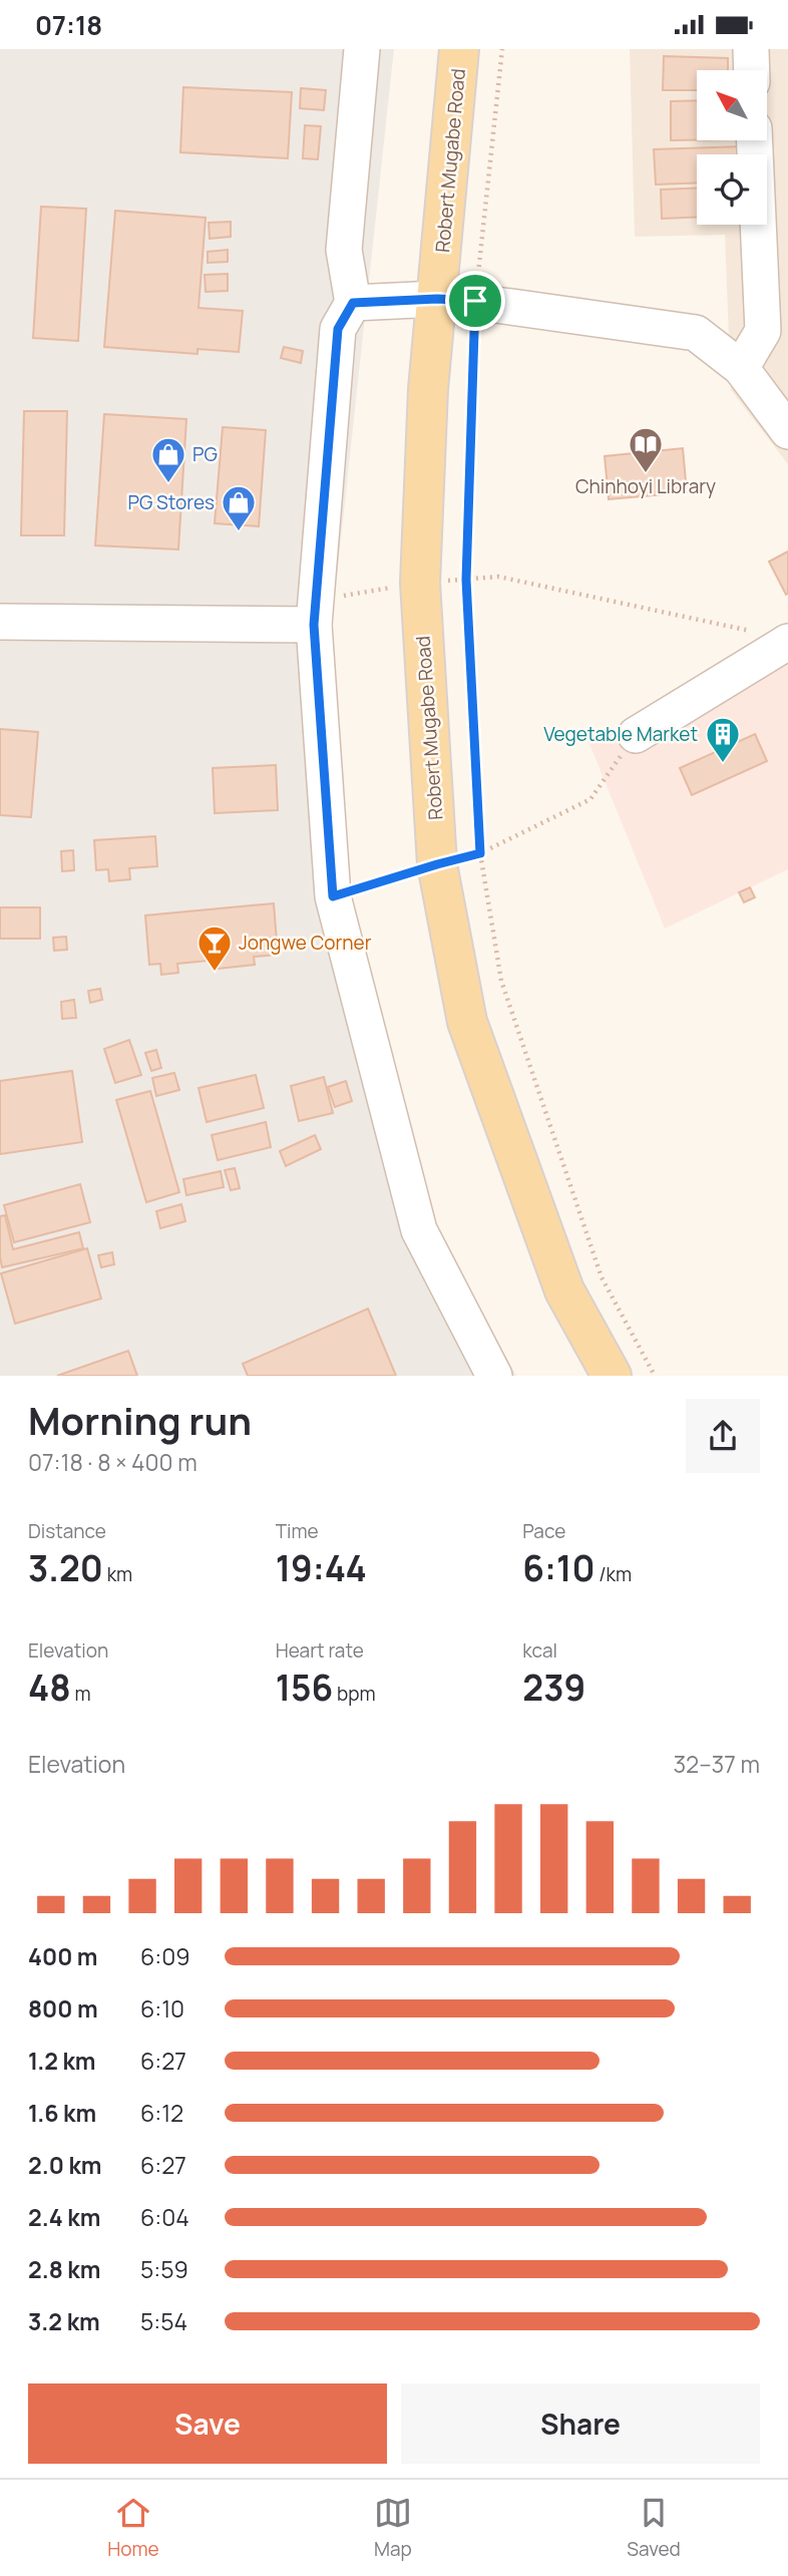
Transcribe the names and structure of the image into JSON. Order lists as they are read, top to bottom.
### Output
{
  "streets": {
    "main road": ["Robert Mugabe Road"]
  },
  "places": {
    "library": ["Chinhoyi Library"],
    "shop": ["PG", "PG Stores"],
    "building": ["Vegetable Market"],
    "bar": ["Jongwe Corner"]
  },
  "north": "top left",
  "page": {
    "status": "07:18",
    "heading": ["Morning run", "07:18 · 8 × 400 m"],
    "stats": [
      ["Distance", "3.20 km"],
      ["Time", "19:44"],
      ["Pace", "6:10 /km"],
      ["Elevation", "48 m"],
      ["Heart rate", "156 bpm"],
      ["kcal", "239"]
    ],
    "chart": ["Elevation", "32–37 m"],
    "list": [
      {
        "name": "400 m",
        "note": "6:09"
      },
      {
        "name": "800 m",
        "note": "6:10"
      },
      {
        "name": "1.2 km",
        "note": "6:27"
      },
      {
        "name": "1.6 km",
        "note": "6:12"
      },
      {
        "name": "2.0 km",
        "note": "6:27"
      },
      {
        "name": "2.4 km",
        "note": "6:04"
      },
      {
        "name": "2.8 km",
        "note": "5:59"
      },
      {
        "name": "3.2 km",
        "note": "5:54"
      }
    ],
    "buttons": ["Save", "Share"],
    "tabs": ["Home", "Map", "Saved"]
  }
}
